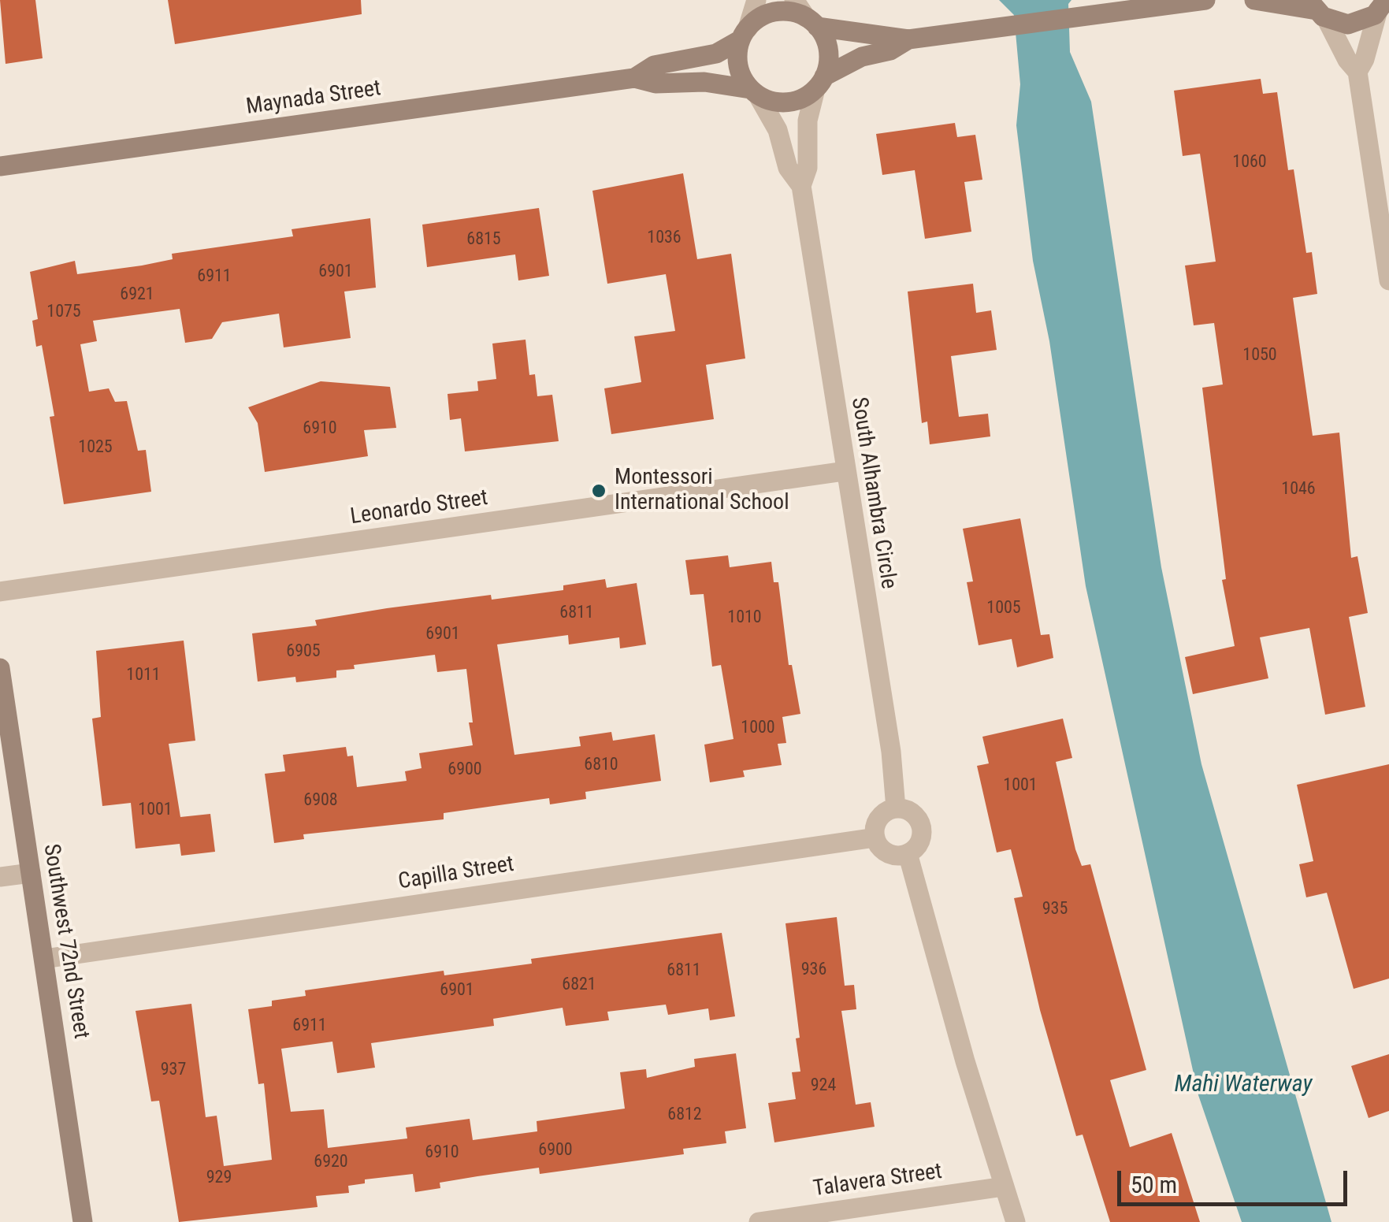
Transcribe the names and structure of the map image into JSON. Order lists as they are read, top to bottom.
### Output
{
  "streets": {
    "street": [
      "Maynada Street",
      "South Alhambra Circle",
      "Leonardo Street",
      "Capilla Street",
      "Southwest 72nd Street",
      "Talavera Street"
    ]
  },
  "crossings": [
    ["Maynada Street", "South Alhambra Circle"],
    ["South Alhambra Circle", "Leonardo Street"],
    ["South Alhambra Circle", "Capilla Street"],
    ["Capilla Street", "Southwest 72nd Street"]
  ],
  "water": ["Mahi Waterway"],
  "places": ["Montessori International School"],
  "house_numbers": [
    "1060",
    "1036",
    "6815",
    "6901",
    "6911",
    "6921",
    "1075",
    "1050",
    "6910",
    "1025",
    "1046",
    "1005",
    "6811",
    "1010",
    "6901",
    "6905",
    "1011",
    "1000",
    "6810",
    "6900",
    "1001",
    "6908",
    "1001",
    "935",
    "936",
    "6811",
    "6821",
    "6901",
    "6911",
    "937",
    "924",
    "6812",
    "6900",
    "6910",
    "6920",
    "929"
  ],
  "scale_bar": "50 m"
}
